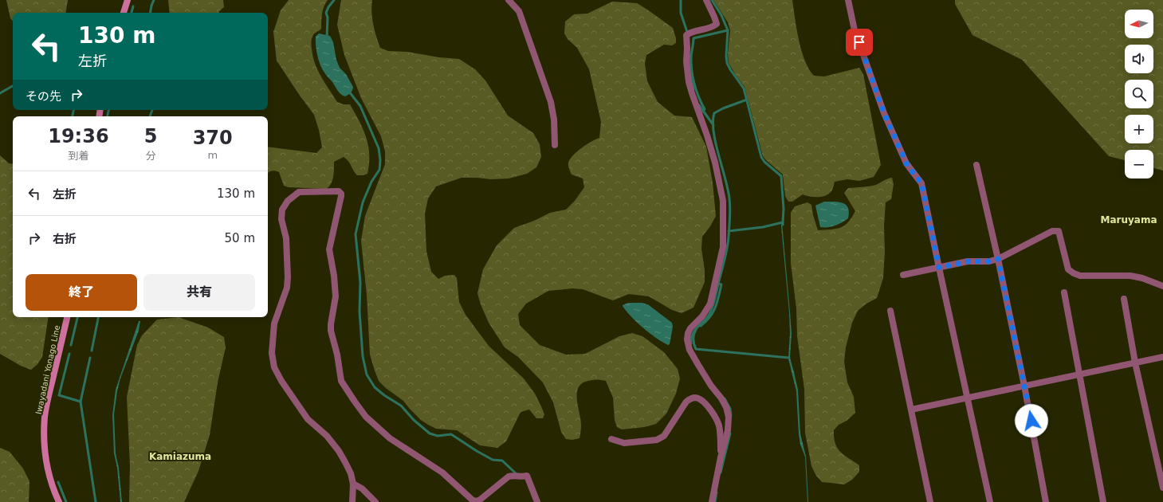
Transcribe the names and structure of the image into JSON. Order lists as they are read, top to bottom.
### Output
{
  "streets": {
    "main road": ["Iwayadani Yonago Line"]
  },
  "districts": ["Maruyama", "Kamiazuma"],
  "north": "left",
  "page": {
    "map_buttons": ["+", "−"],
    "turn": ["130 m", "左折"],
    "then": "その先",
    "eta": [
      "19:36",
      "到着",
      "5",
      "分",
      "370",
      "m"
    ],
    "list": [
      {
        "name": "左折",
        "value": "130 m"
      },
      {
        "name": "右折",
        "value": "50 m"
      }
    ],
    "buttons": ["終了", "共有"]
  }
}
